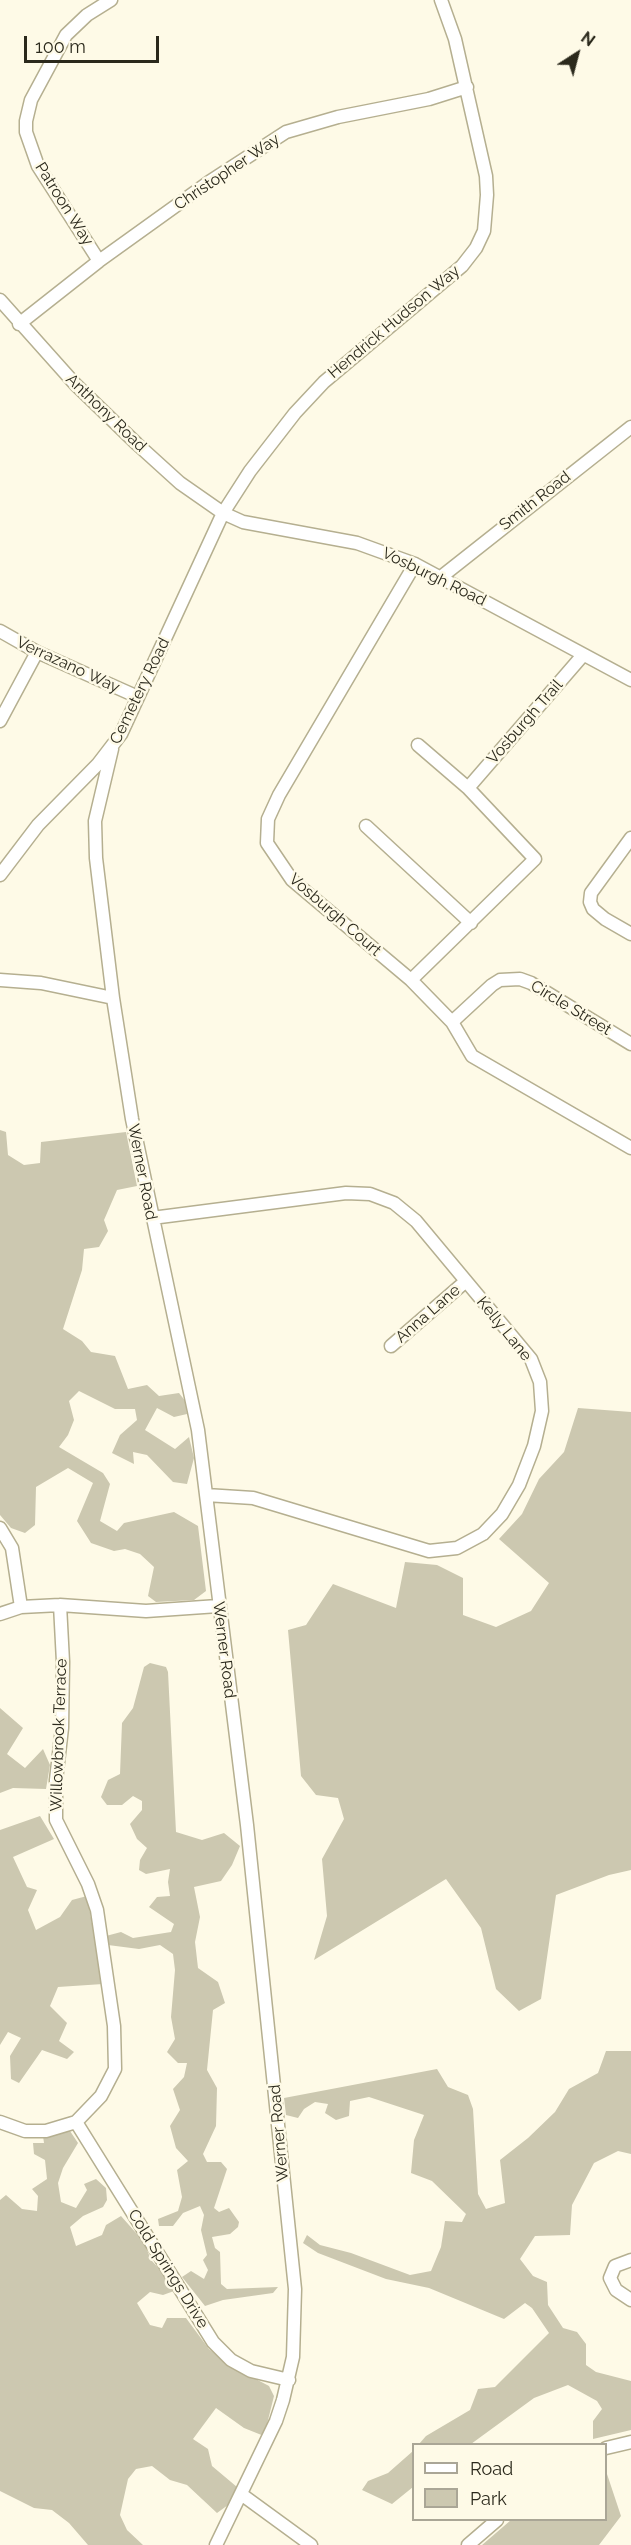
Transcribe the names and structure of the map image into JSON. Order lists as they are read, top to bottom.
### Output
{
  "streets": {
    "street": [
      "Christopher Way",
      "Patroon Way",
      "Hendrick Hudson Way",
      "Anthony Road",
      "Smith Road",
      "Vosburgh Road",
      "Verrazano Way",
      "Cemetery Road",
      "Vosburgh Trail",
      "Vosburgh Court",
      "Circle Street",
      "Werner Road",
      "Anna Lane",
      "Kelly Lane",
      "Willowbrook Terrace",
      "Cold Springs Drive"
    ]
  },
  "crossings": [
    ["Christopher Way", "Patroon Way"],
    ["Christopher Way", "Hendrick Hudson Way"],
    ["Christopher Way", "Anthony Road"],
    ["Hendrick Hudson Way", "Anthony Road"],
    ["Hendrick Hudson Way", "Vosburgh Road"],
    ["Hendrick Hudson Way", "Cemetery Road"],
    ["Anthony Road", "Vosburgh Road"],
    ["Anthony Road", "Cemetery Road"],
    ["Smith Road", "Vosburgh Road"],
    ["Vosburgh Road", "Cemetery Road"],
    ["Vosburgh Road", "Vosburgh Trail"],
    ["Vosburgh Road", "Vosburgh Court"],
    ["Verrazano Way", "Cemetery Road"],
    ["Cemetery Road", "Werner Road"],
    ["Vosburgh Court", "Circle Street"],
    ["Werner Road", "Kelly Lane"],
    ["Werner Road", "Cold Springs Drive"],
    ["Anna Lane", "Kelly Lane"],
    ["Willowbrook Terrace", "Cold Springs Drive"]
  ],
  "legend": ["Road", "Park"],
  "scale_bar": "100 m",
  "north": "top right"
}
